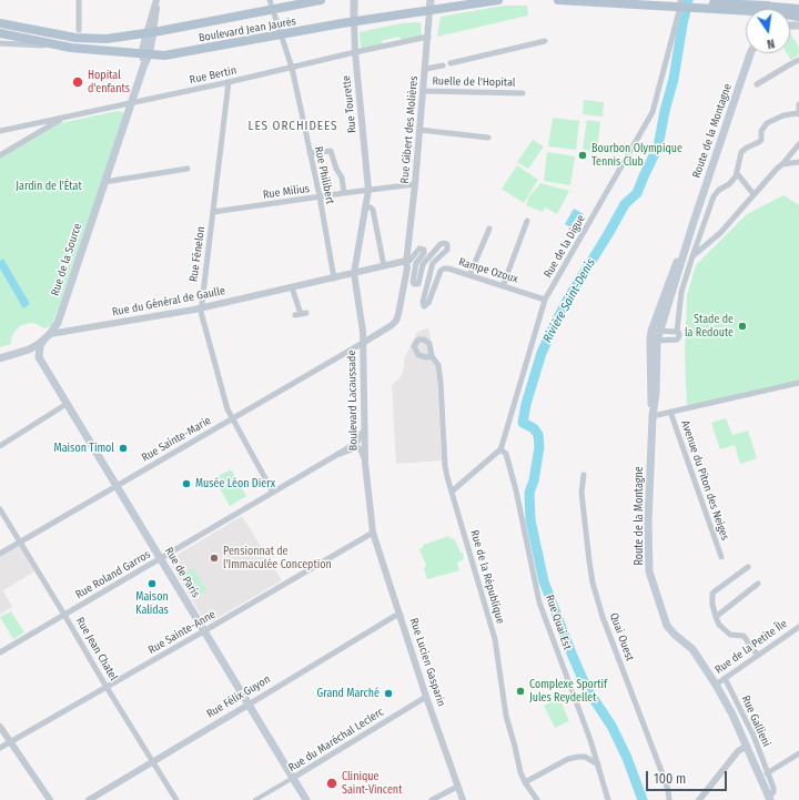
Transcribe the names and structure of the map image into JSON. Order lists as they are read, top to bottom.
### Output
{
  "streets": {
    "main road": [
      "Boulevard Jean Jaurès",
      "Rue Tourette",
      "Rue Gibert des Molières",
      "Route de la Montagne",
      "Rue de la Source",
      "Rue de Paris"
    ],
    "street": [
      "Rue Bertin",
      "Ruelle de l'Hopital",
      "Rue Philibert",
      "Rue Milius",
      "Rue de la Digue",
      "Rue Fénelon",
      "Rampe Ozoux",
      "Rue du Général de Gaulle",
      "Boulevard Lacaussade",
      "Rue Sainte-Marie",
      "Avenue du Piton des Neiges",
      "Rue Roland Garros",
      "Rue de la République",
      "Rue Quai Est",
      "Rue Sainte-Anne",
      "Quai Ouest",
      "Rue de la Petite Île",
      "Rue Jean Chatel",
      "Rue Lucien Gasparin",
      "Rue Félix Guyon",
      "Rue Gallieni",
      "Rue du Maréchal Leclerc"
    ]
  },
  "crossings": [
    ["Boulevard Jean Jaurès", "Rue Tourette"],
    ["Boulevard Jean Jaurès", "Rue Gibert des Molières"],
    ["Boulevard Jean Jaurès", "Rue Philibert"],
    ["Boulevard Jean Jaurès", "Rue de la Source"],
    ["Rue Bertin", "Rue Tourette"],
    ["Rue Bertin", "Rue Gibert des Molières"],
    ["Rue Bertin", "Rue Philibert"],
    ["Rue Bertin", "Rue Fénelon"],
    ["Rue Bertin", "Rue de la Source"],
    ["Ruelle de l'Hopital", "Rue Gibert des Molières"],
    ["Rue Tourette", "Rue Milius"],
    ["Rue Tourette", "Rue du Général de Gaulle"],
    ["Rue Tourette", "Boulevard Lacaussade"],
    ["Rue Tourette", "Rue Sainte-Marie"],
    ["Rue Gibert des Molières", "Rue Milius"],
    ["Rue Gibert des Molières", "Rampe Ozoux"],
    ["Rue Gibert des Molières", "Rue du Général de Gaulle"],
    ["Rue Gibert des Molières", "Boulevard Lacaussade"],
    ["Route de la Montagne", "Rue de la Petite Île"],
    ["Route de la Montagne", "Rue Gallieni"],
    ["Rue Philibert", "Rue Milius"],
    ["Rue Philibert", "Rue du Général de Gaulle"],
    ["Rue Milius", "Rue Fénelon"],
    ["Rue de la Digue", "Rampe Ozoux"],
    ["Rue de la Digue", "Rue Quai Est"],
    ["Rue Fénelon", "Rue du Général de Gaulle"],
    ["Rue Fénelon", "Rue Sainte-Marie"],
    ["Rue Fénelon", "Rue Roland Garros"],
    ["Rue de la Source", "Rue du Général de Gaulle"],
    ["Rampe Ozoux", "Rue du Général de Gaulle"],
    ["Rampe Ozoux", "Boulevard Lacaussade"],
    ["Rue du Général de Gaulle", "Boulevard Lacaussade"],
    ["Boulevard Lacaussade", "Rue Sainte-Marie"],
    ["Boulevard Lacaussade", "Rue Roland Garros"],
    ["Boulevard Lacaussade", "Rue Sainte-Anne"],
    ["Boulevard Lacaussade", "Rue Lucien Gasparin"],
    ["Rue Sainte-Marie", "Rue de Paris"],
    ["Rue Sainte-Marie", "Rue Jean Chatel"],
    ["Rue de Paris", "Rue Roland Garros"],
    ["Rue de Paris", "Rue Sainte-Anne"],
    ["Rue de Paris", "Rue Félix Guyon"],
    ["Rue de Paris", "Rue du Maréchal Leclerc"],
    ["Rue Roland Garros", "Rue Jean Chatel"],
    ["Rue Sainte-Anne", "Rue Jean Chatel"],
    ["Rue Sainte-Anne", "Rue Lucien Gasparin"],
    ["Rue de la Petite Île", "Rue Gallieni"],
    ["Rue Jean Chatel", "Rue Félix Guyon"],
    ["Rue Lucien Gasparin", "Rue Félix Guyon"],
    ["Rue Lucien Gasparin", "Rue du Maréchal Leclerc"]
  ],
  "districts": ["LES ORCHIDEES"],
  "water": ["Rivière Saint-Denis"],
  "parks": ["Jardin de l'État"],
  "places": [
    "Hopital d'enfants",
    "Bourbon Olympique Tennis Club",
    "Stade de la Redoute",
    "Maison Timol",
    "Musée Léon Dierx",
    "Pensionnat de l'Immaculée Conception",
    "Maison Kalidas",
    "Complexe Sportif Jules Reydellet",
    "Grand Marché",
    "Clinique Saint-Vincent"
  ],
  "scale_bar": "100 m",
  "north": "bottom"
}
